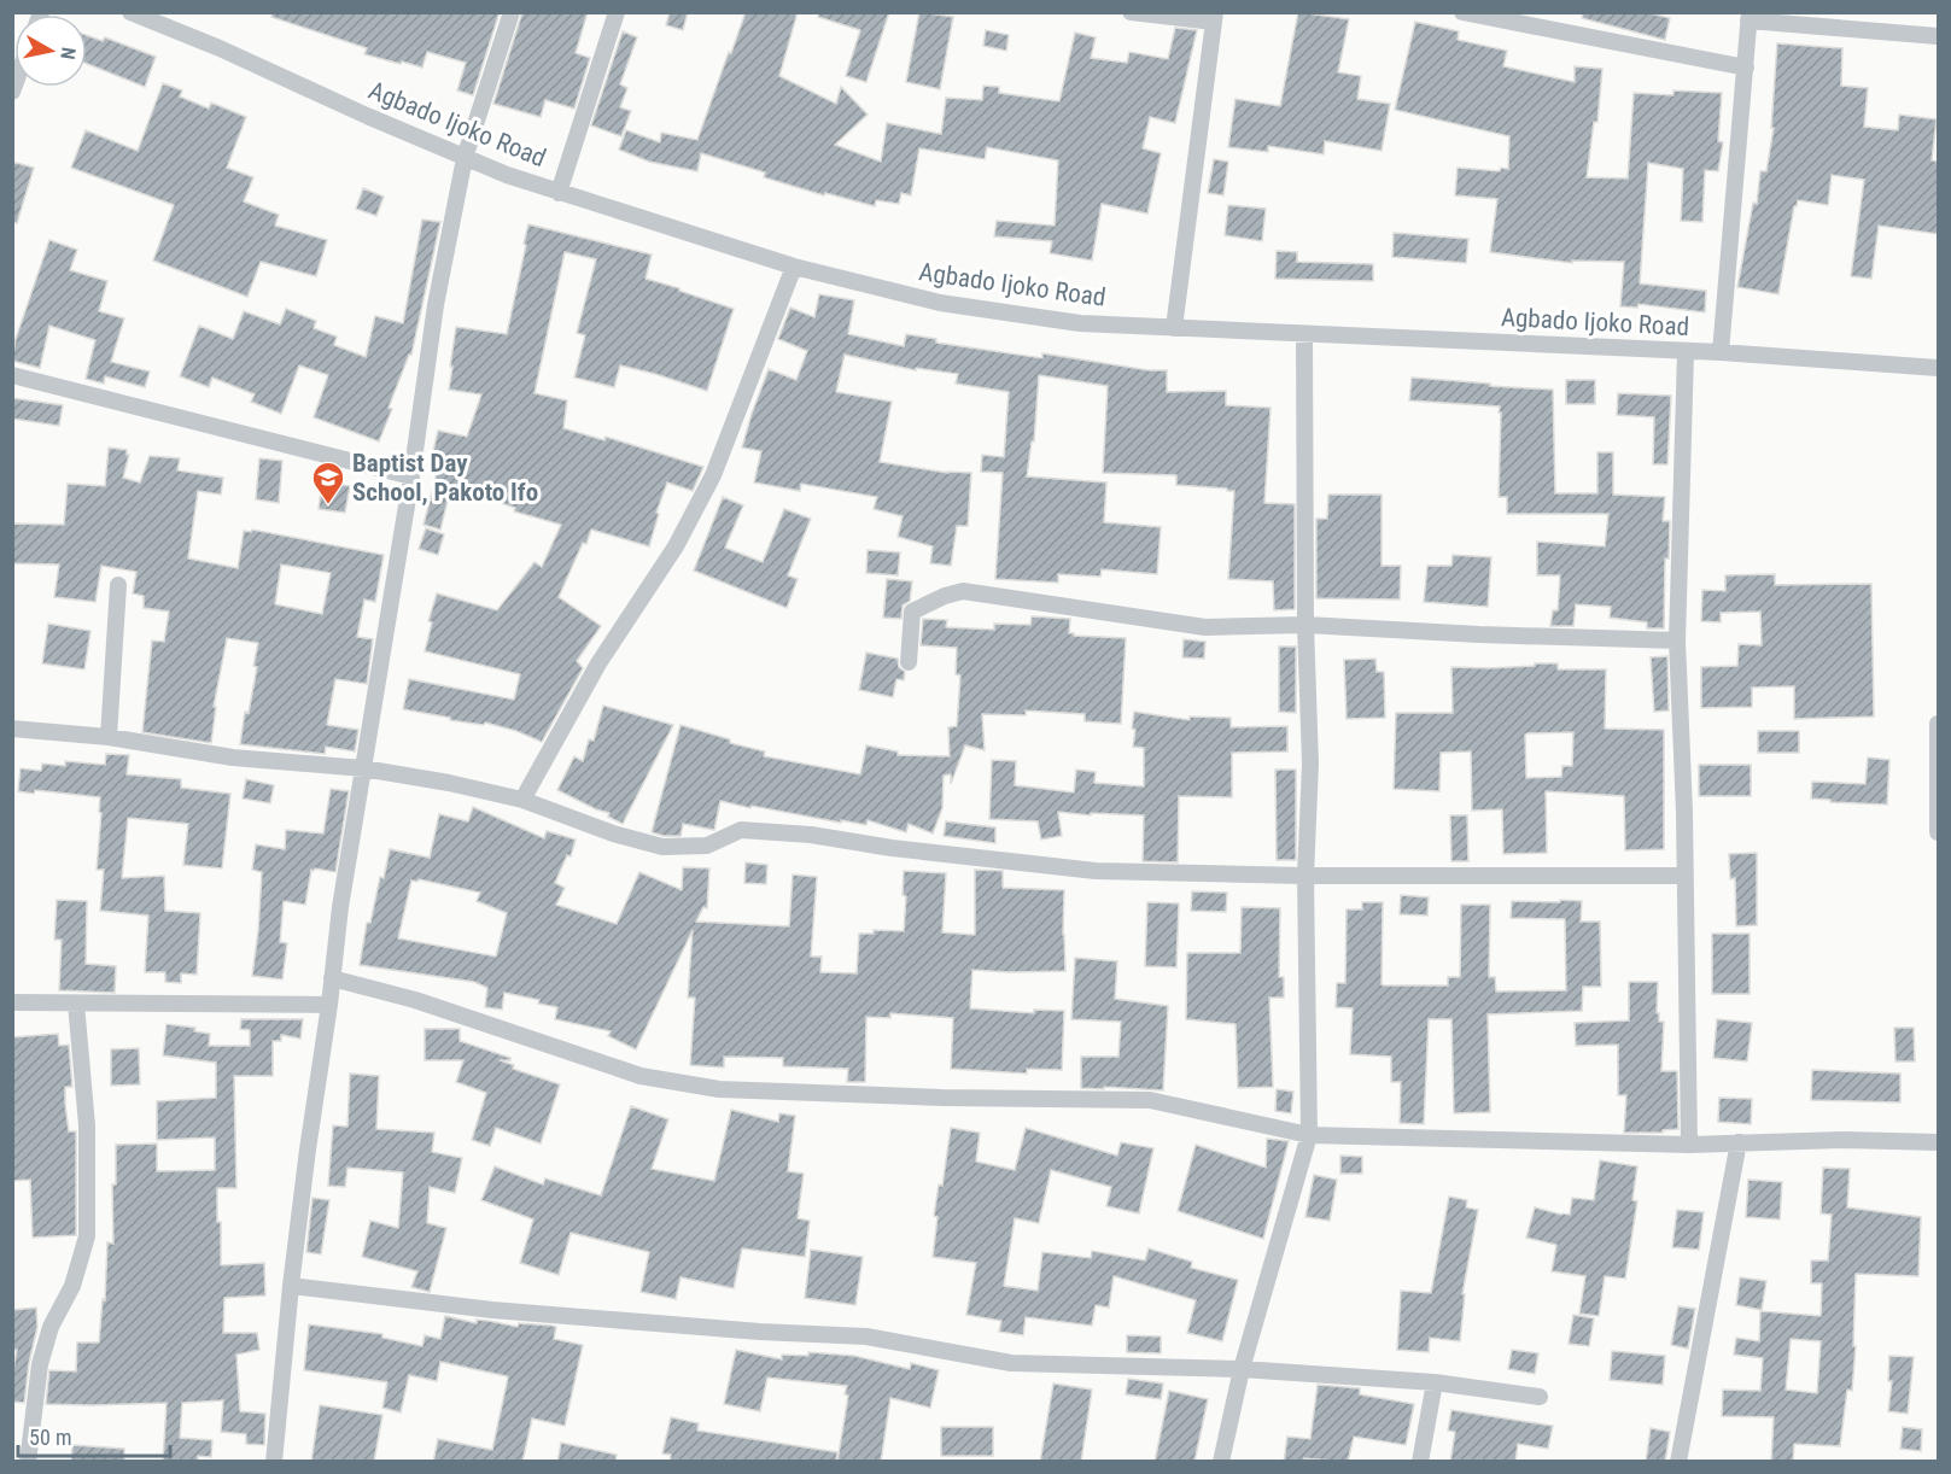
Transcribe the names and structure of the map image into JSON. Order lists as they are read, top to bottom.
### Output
{
  "streets": {
    "street": ["Agbado Ijoko Road"]
  },
  "places": {
    "school or university": ["Baptist Day School, Pakoto Ifo"]
  },
  "scale_bar": "50 m",
  "north": "right"
}
